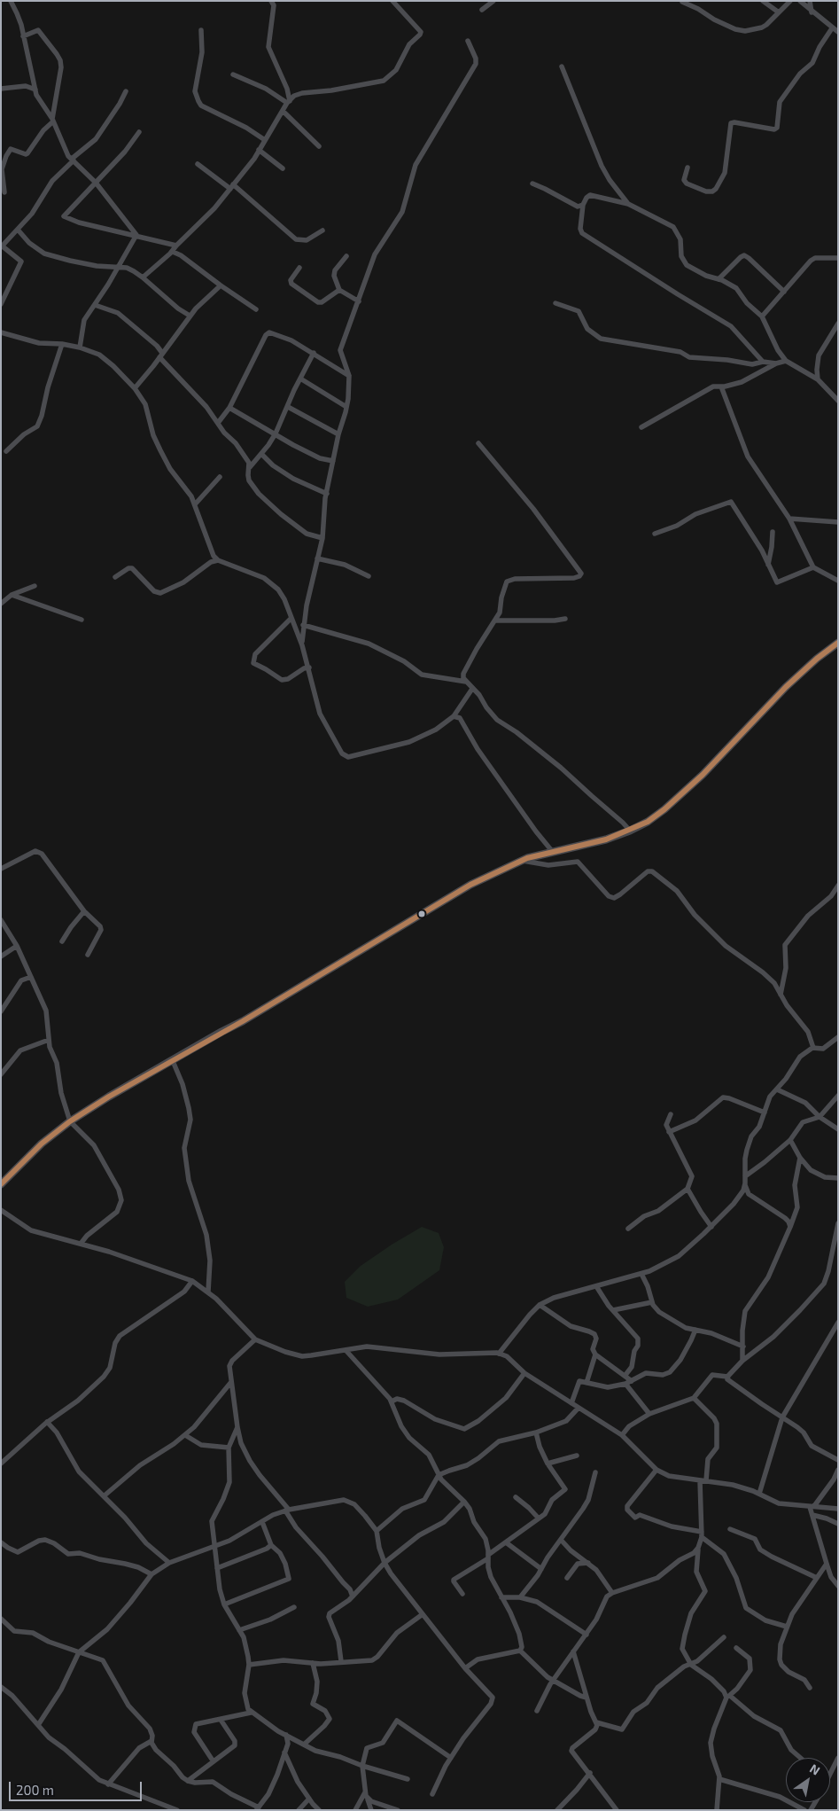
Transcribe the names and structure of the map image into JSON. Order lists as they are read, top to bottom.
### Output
{
  "scale_bar": "200 m",
  "north": "top right"
}
